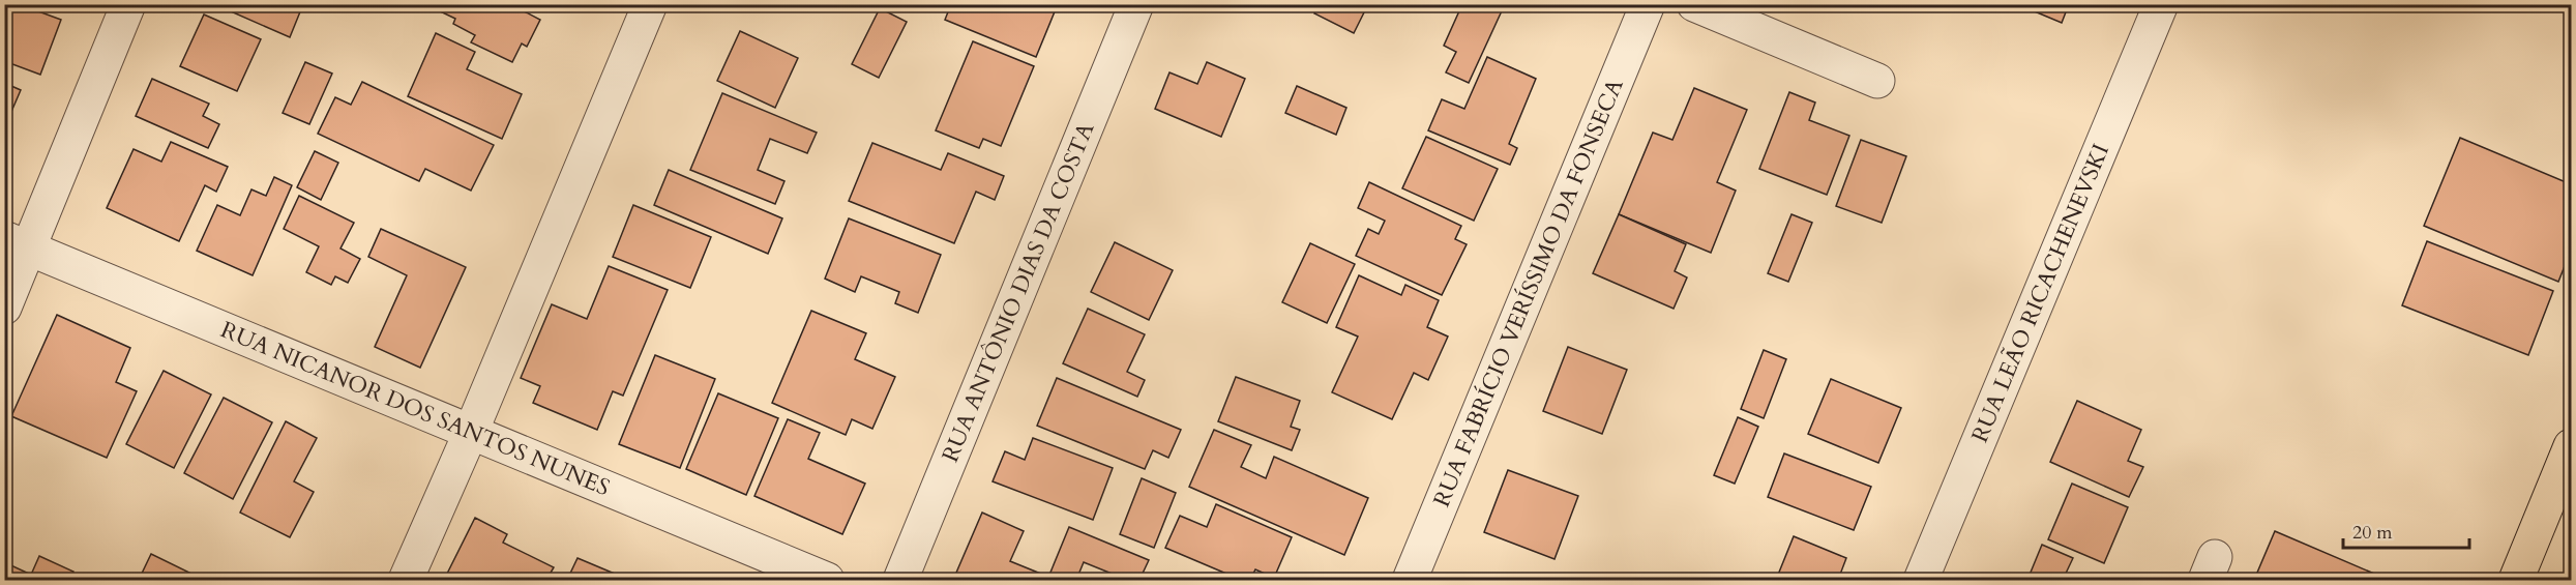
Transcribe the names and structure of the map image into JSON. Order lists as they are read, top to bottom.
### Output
{
  "streets": {
    "street": [
      "RUA FABRÍCIO VERÍSSIMO DA FONSECA",
      "RUA LEÃO RICACHENEVSKI",
      "RUA ANTÔNIO DIAS DA COSTA",
      "RUA NICANOR DOS SANTOS NUNES"
    ]
  },
  "scale_bar": "20 m"
}
